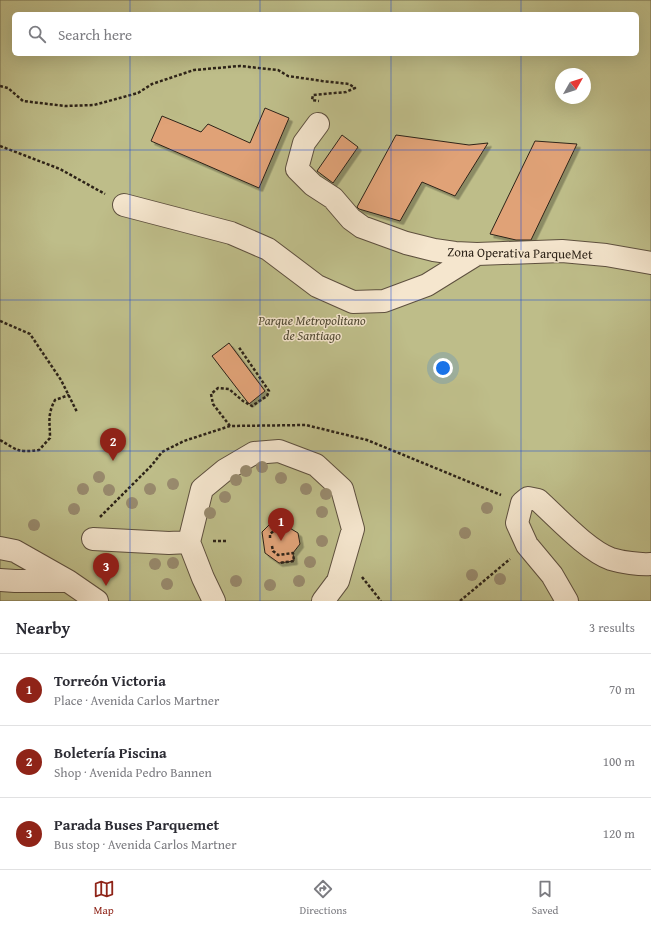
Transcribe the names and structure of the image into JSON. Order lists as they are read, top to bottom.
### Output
{
  "streets": {
    "street": ["Zona Operativa ParqueMet"]
  },
  "parks": ["Parque Metropolitano de Santiago"],
  "north": "top right",
  "page": {
    "search": "Search here",
    "pins": ["2", "1", "3"],
    "heading": ["Nearby", "3 results"],
    "list": [
      {
        "mark": "1",
        "name": "Torreón Victoria",
        "note": "Place · Avenida Carlos Martner",
        "value": "70 m"
      },
      {
        "mark": "2",
        "name": "Boletería Piscina",
        "note": "Shop · Avenida Pedro Bannen",
        "value": "100 m"
      },
      {
        "mark": "3",
        "name": "Parada Buses Parquemet",
        "note": "Bus stop · Avenida Carlos Martner",
        "value": "120 m"
      }
    ],
    "nav": ["Map", "Directions", "Saved"]
  }
}
